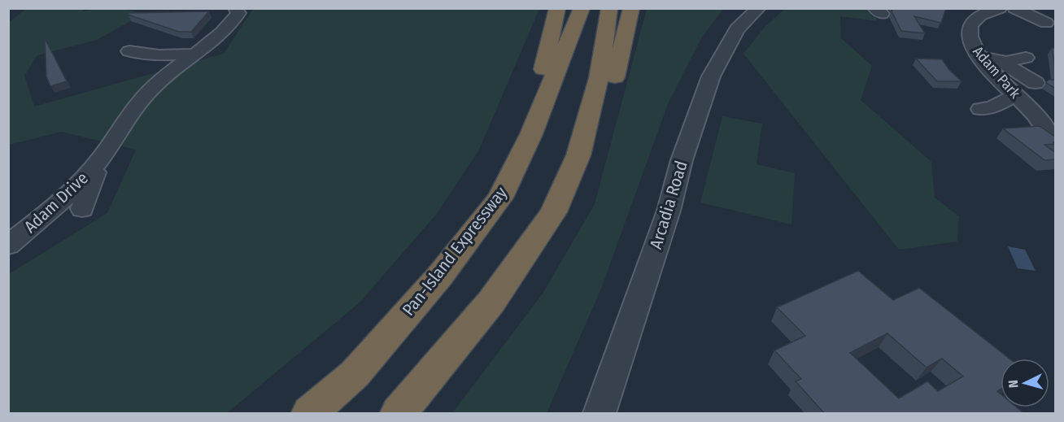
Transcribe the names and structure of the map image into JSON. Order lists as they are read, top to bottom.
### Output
{
  "streets": {
    "highway": ["Pan-Island Expressway"],
    "street": ["Adam Park", "Adam Drive", "Arcadia Road"]
  },
  "north": "left"
}
